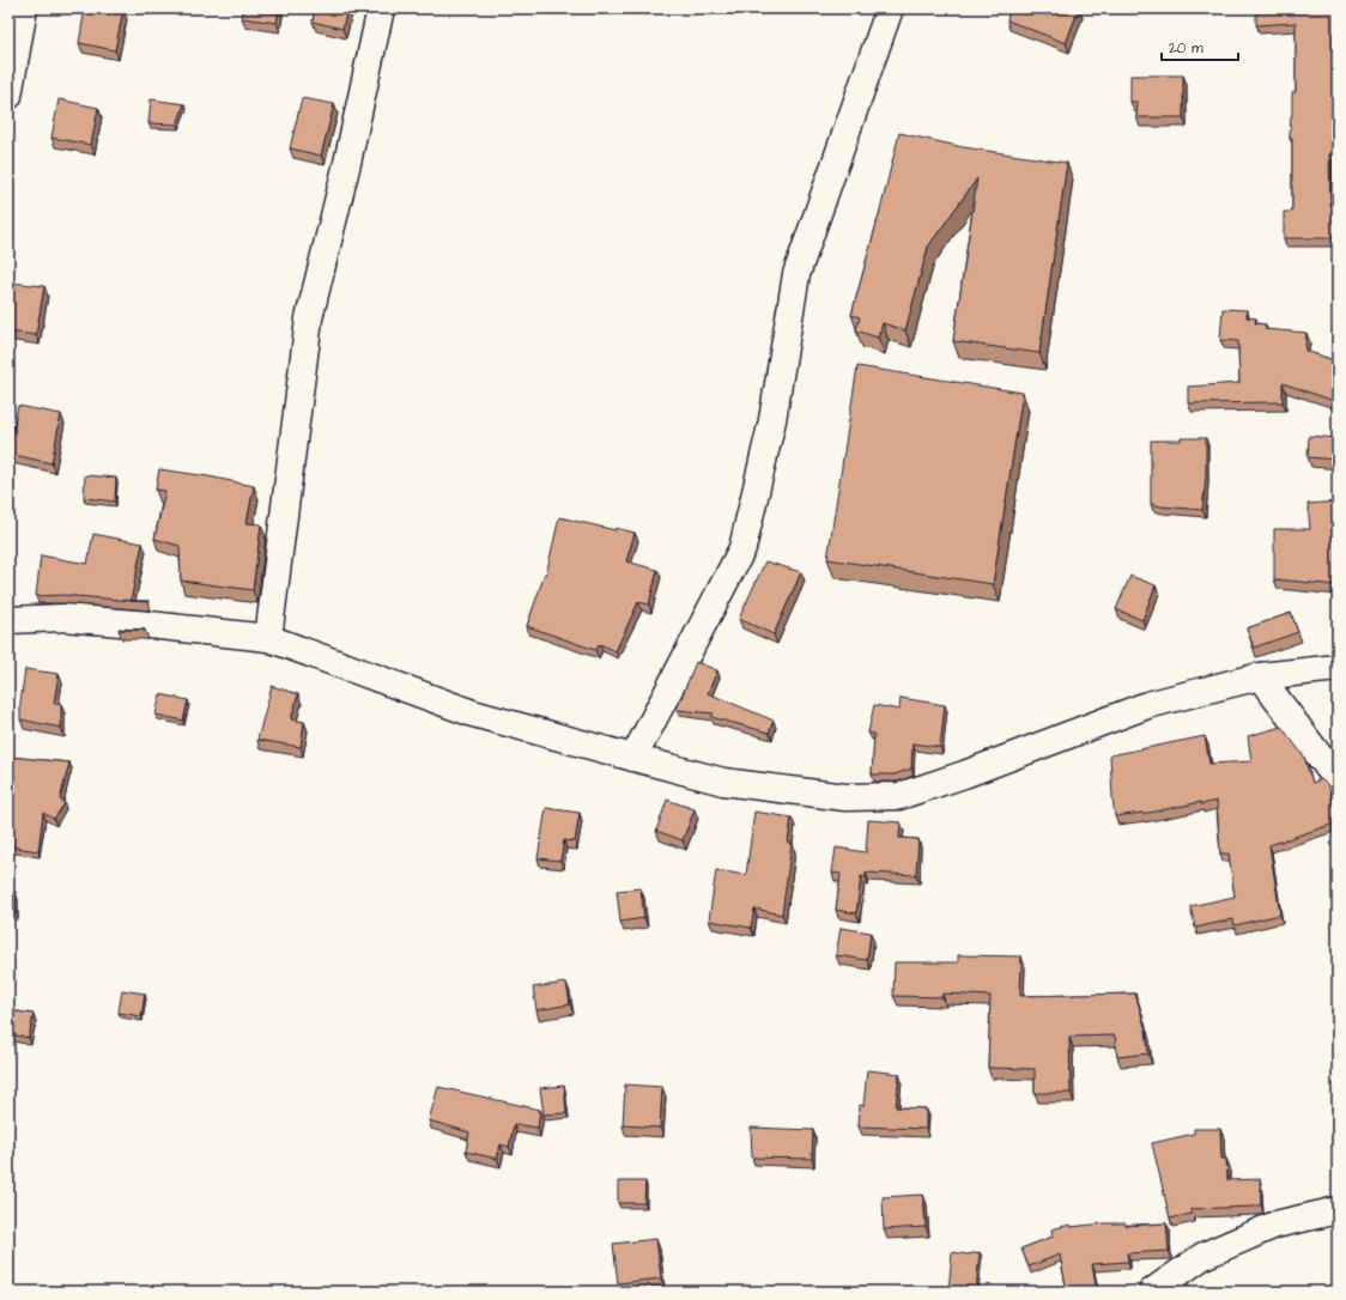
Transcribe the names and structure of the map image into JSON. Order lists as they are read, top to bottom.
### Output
{
  "scale_bar": "20 m"
}
